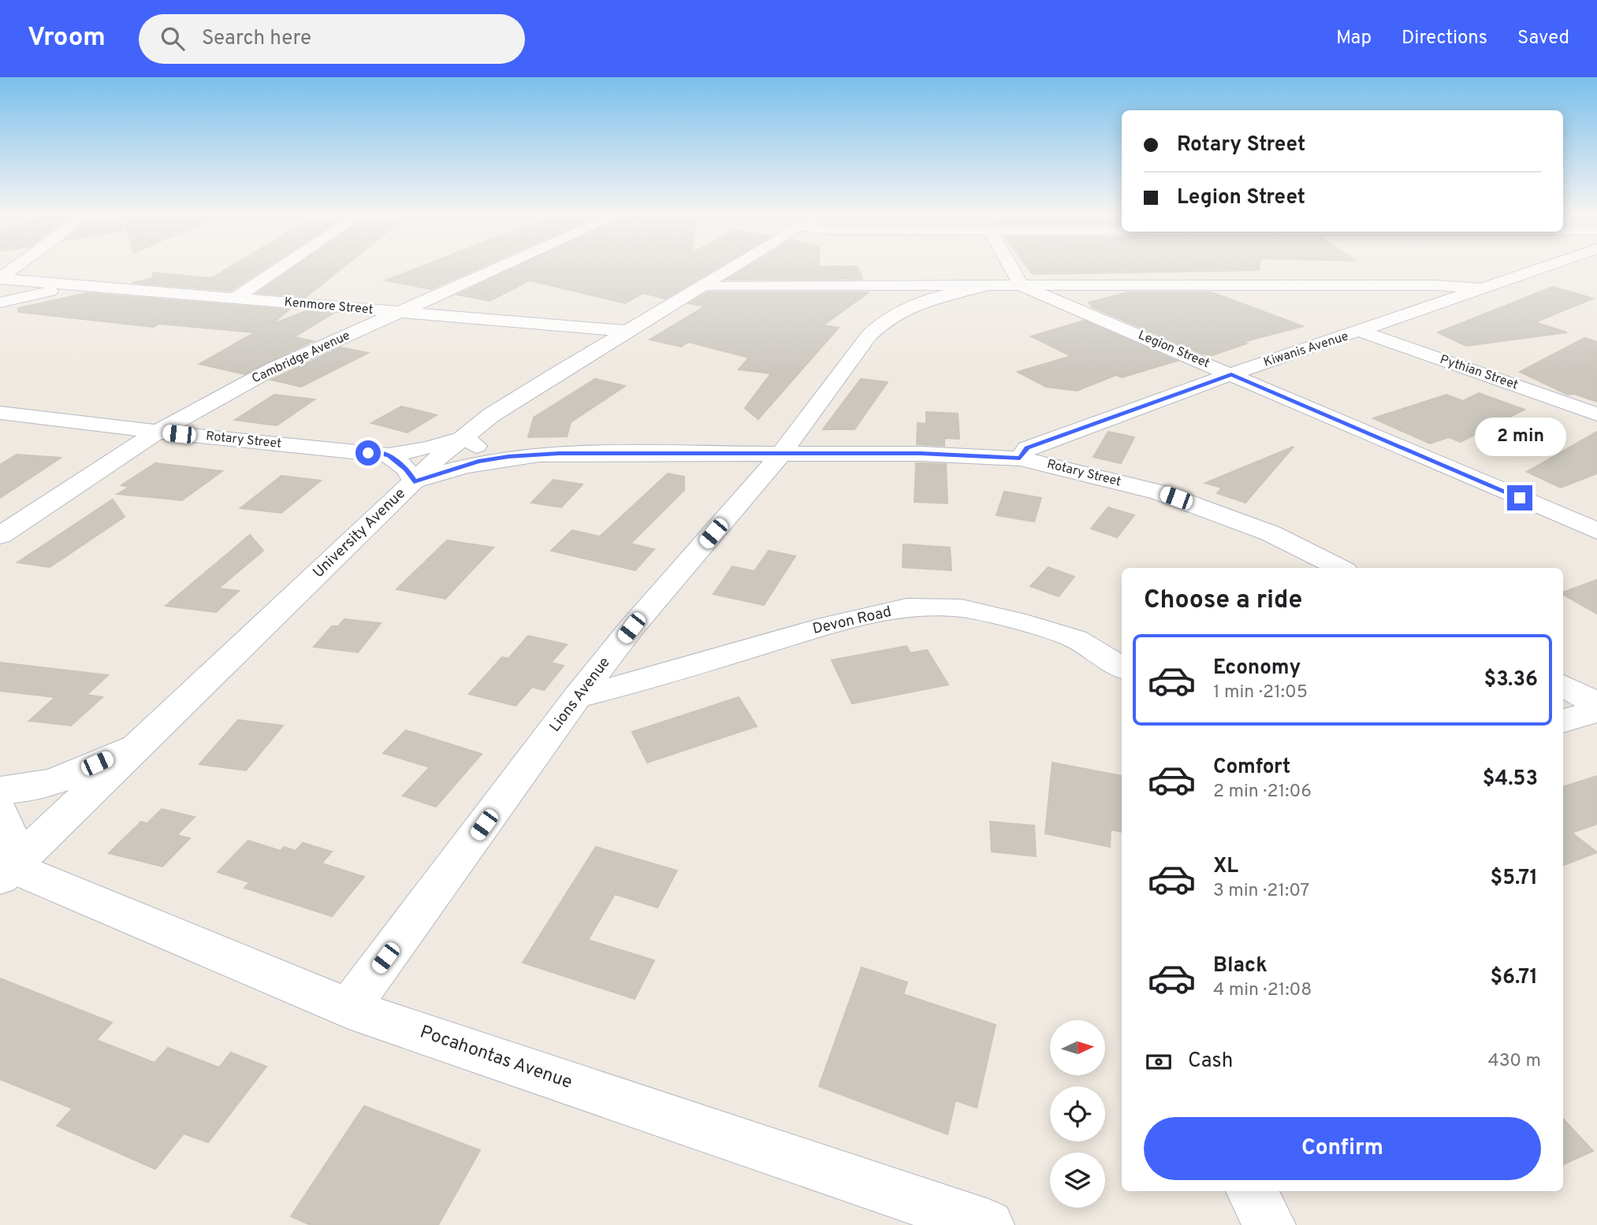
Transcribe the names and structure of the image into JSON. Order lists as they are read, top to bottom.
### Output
{
  "streets": {
    "street": [
      "Kenmore Street",
      "Legion Street",
      "Kiwanis Avenue",
      "Cambridge Avenue",
      "Pythian Street",
      "Rotary Street",
      "University Avenue",
      "Devon Road",
      "Lions Avenue",
      "Pocahontas Avenue"
    ]
  },
  "crossings": [
    ["Kenmore Street", "Cambridge Avenue"],
    ["Kenmore Street", "University Avenue"],
    ["Legion Street", "Kiwanis Avenue"],
    ["Legion Street", "Lions Avenue"],
    ["Kiwanis Avenue", "Pythian Street"],
    ["Kiwanis Avenue", "Rotary Street"],
    ["Kiwanis Avenue", "Lions Avenue"],
    ["Cambridge Avenue", "Rotary Street"],
    ["Rotary Street", "University Avenue"],
    ["Rotary Street", "Lions Avenue"],
    ["University Avenue", "Pocahontas Avenue"],
    ["Devon Road", "Lions Avenue"],
    ["Lions Avenue", "Pocahontas Avenue"]
  ],
  "north": "right",
  "page": {
    "header": "Vroom",
    "search": "Search here",
    "nav": ["Map", "Directions", "Saved"],
    "banner": ["Rotary Street", "Legion Street"],
    "bubble": "2 min",
    "heading": "Choose a ride",
    "list": [
      {
        "name": "Economy",
        "note": "1 min · 21:05",
        "value": "$3.36"
      },
      {
        "name": "Comfort",
        "note": "2 min · 21:06",
        "value": "$4.53"
      },
      {
        "name": "XL",
        "note": "3 min · 21:07",
        "value": "$5.71"
      },
      {
        "name": "Black",
        "note": "4 min · 21:08",
        "value": "$6.71"
      }
    ],
    "pay": ["Cash", "430 m"],
    "buttons": "Confirm"
  }
}
